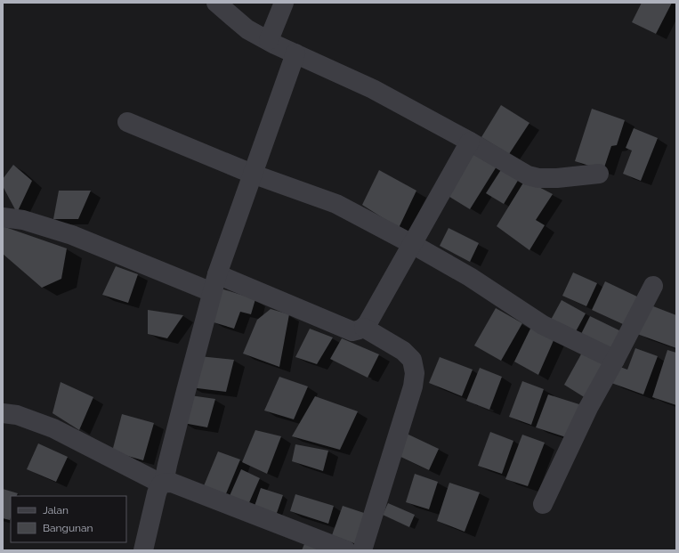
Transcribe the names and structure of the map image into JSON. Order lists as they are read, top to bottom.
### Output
{
  "legend": ["Jalan", "Bangunan"]
}
